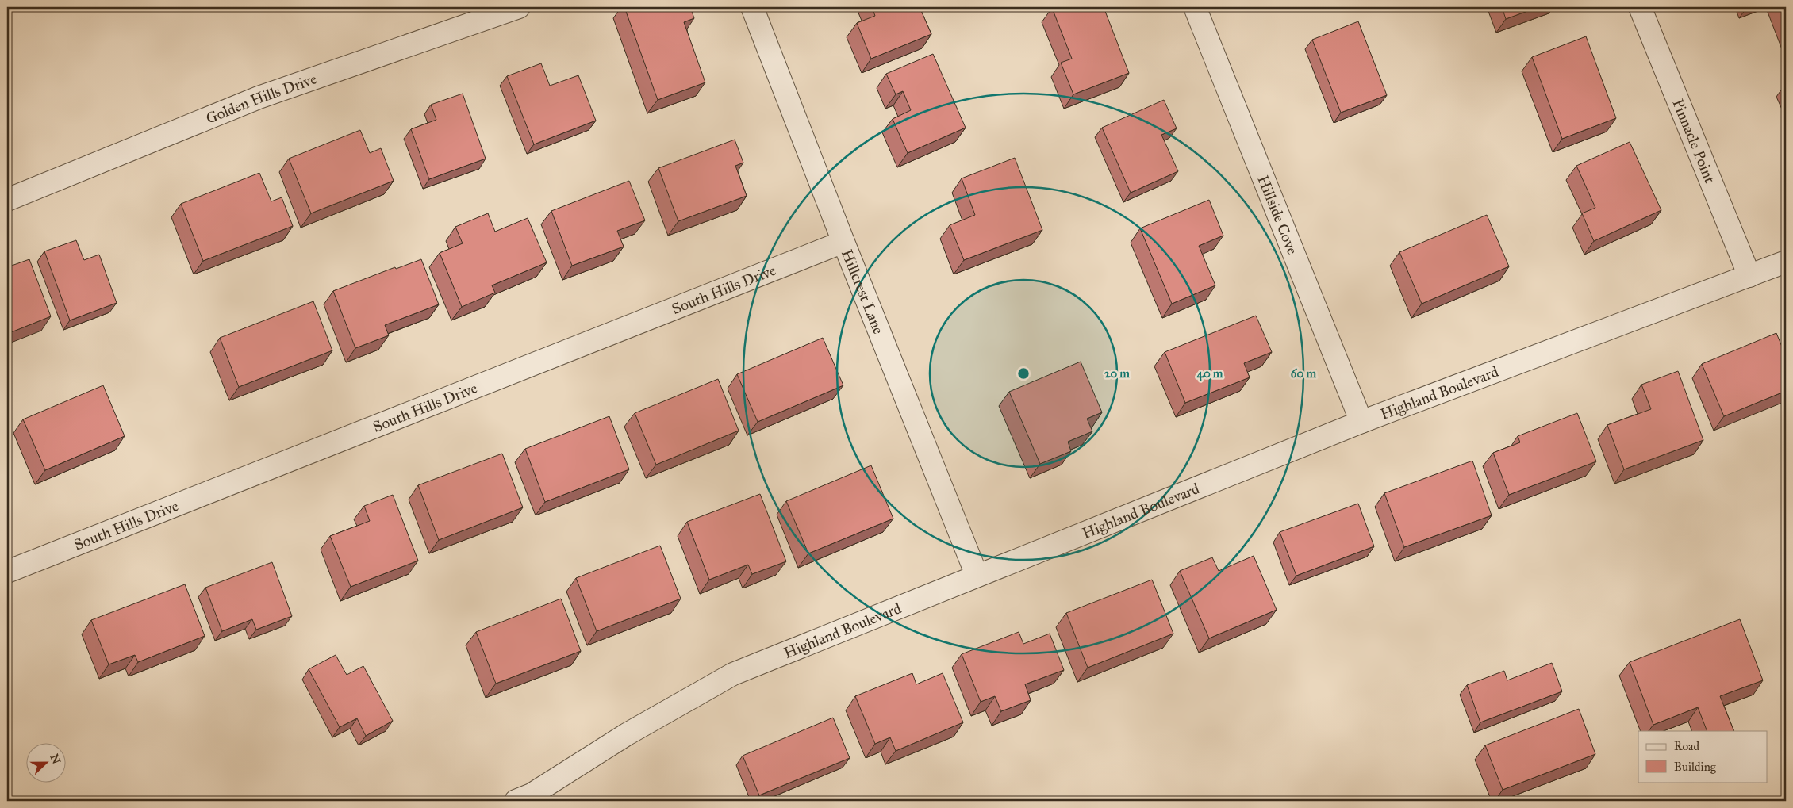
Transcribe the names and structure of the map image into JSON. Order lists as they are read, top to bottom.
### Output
{
  "streets": {
    "street": [
      "Golden Hills Drive",
      "Pinnacle Point",
      "Hillside Cove",
      "South Hills Drive",
      "Hillcrest Lane",
      "Highland Boulevard"
    ]
  },
  "crossings": [
    ["Pinnacle Point", "Highland Boulevard"],
    ["Hillside Cove", "Highland Boulevard"],
    ["South Hills Drive", "Hillcrest Lane"],
    ["Hillcrest Lane", "Highland Boulevard"]
  ],
  "legend": ["Road", "Building"],
  "north": "right",
  "rings": ["20 m", "40 m", "60 m"]
}
